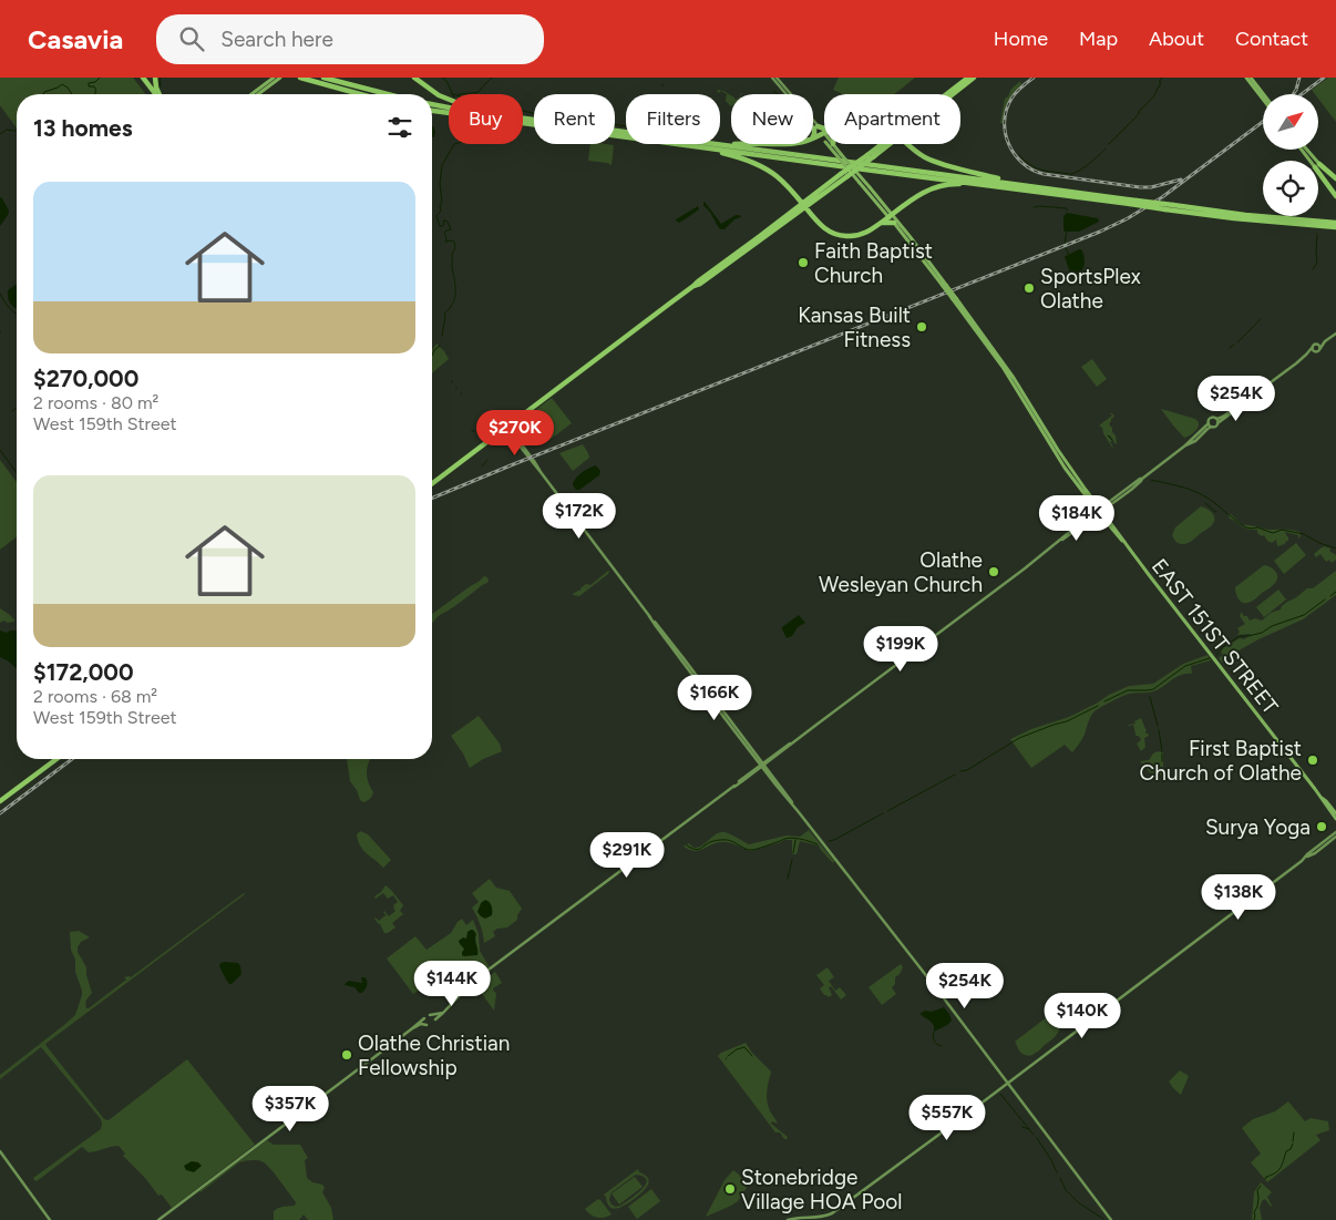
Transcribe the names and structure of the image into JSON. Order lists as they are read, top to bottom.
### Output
{
  "streets": {
    "main road": ["EAST 151ST STREET"]
  },
  "places": [
    "Faith Baptist Church",
    "SportsPlex Olathe",
    "Kansas Built Fitness",
    "Olathe Wesleyan Church",
    "First Baptist Church of Olathe",
    "Surya Yoga",
    "Olathe Christian Fellowship",
    "Stonebridge Village HOA Pool"
  ],
  "north": "top right",
  "page": {
    "header": "Casavia",
    "search": "Search here",
    "nav": [
      "Home",
      "Map",
      "About",
      "Contact"
    ],
    "chip": [
      "Buy",
      "Rent",
      "Filters",
      "New",
      "Apartment"
    ],
    "heading": "13 homes",
    "list": [
      {
        "name": "$270,000",
        "note": "2 rooms · 80 m² · West 159th Street"
      },
      {
        "name": "$172,000",
        "note": "2 rooms · 68 m² · West 159th Street"
      }
    ],
    "price": [
      "$254K",
      "$270K",
      "$172K",
      "$184K",
      "$199K",
      "$166K",
      "$291K",
      "$138K",
      "$144K",
      "$254K",
      "$140K",
      "$357K",
      "$557K"
    ]
  }
}
